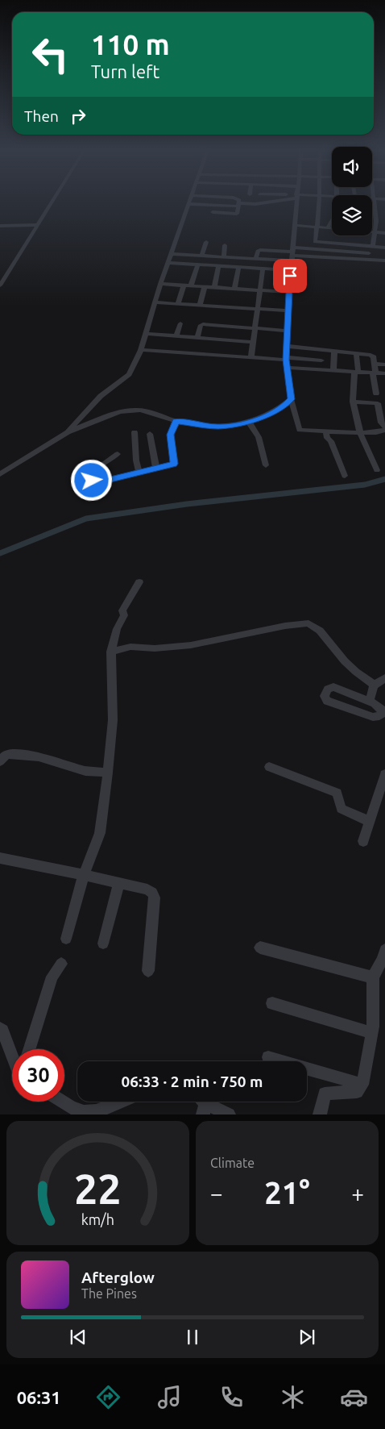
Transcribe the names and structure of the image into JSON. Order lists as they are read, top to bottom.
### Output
{
  "page": {
    "turn": ["110 m", "Turn left"],
    "then": "Then",
    "limit": "30",
    "trip": "06:33 · 2 min · 750 m",
    "tile": "Climate",
    "heat": ["−", "21°", "+"],
    "song": ["Afterglow", "The Pines"],
    "tabs": "06:31",
    "gauge": ["22", "km/h"]
  }
}
